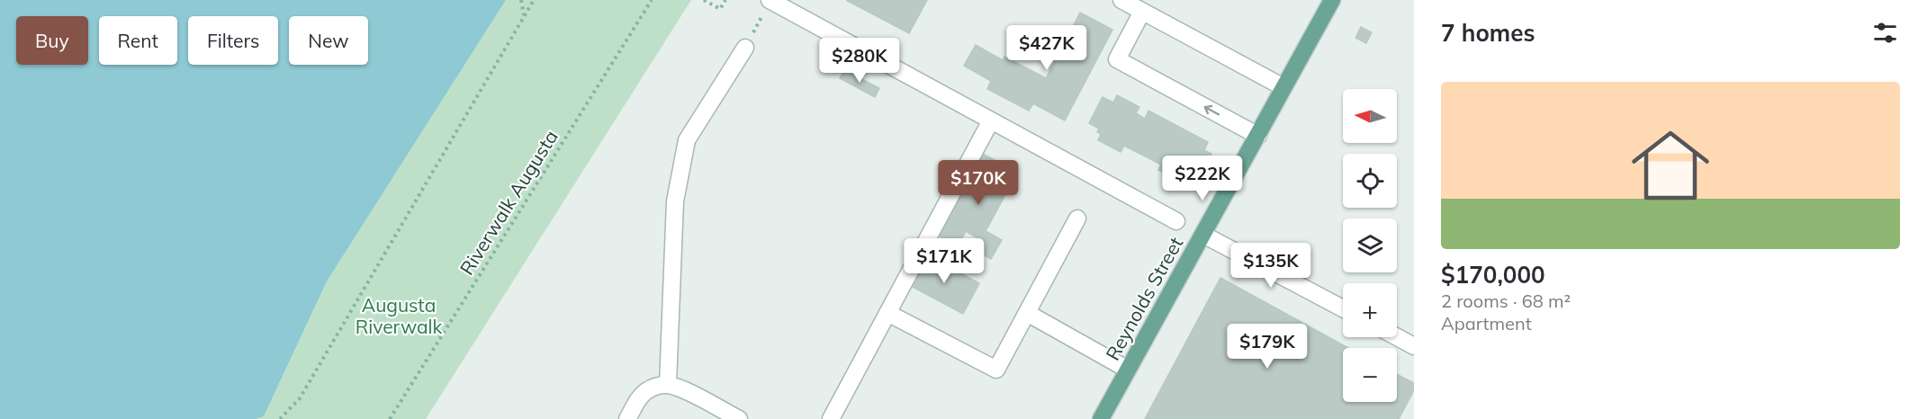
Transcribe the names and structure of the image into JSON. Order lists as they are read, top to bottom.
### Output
{
  "streets": {
    "main road": ["Reynolds Street"],
    "path": ["Riverwalk Augusta"]
  },
  "parks": ["Augusta Riverwalk"],
  "north": "left",
  "page": {
    "heading": "7 homes",
    "chip": [
      "Buy",
      "Rent",
      "Filters",
      "New"
    ],
    "price": [
      "$427K",
      "$280K",
      "$222K",
      "$170K",
      "$171K",
      "$135K",
      "$179K"
    ],
    "list": [
      {
        "name": "$170,000",
        "note": "2 rooms · 68 m² · Apartment"
      }
    ],
    "map_buttons": ["+", "−"]
  }
}
